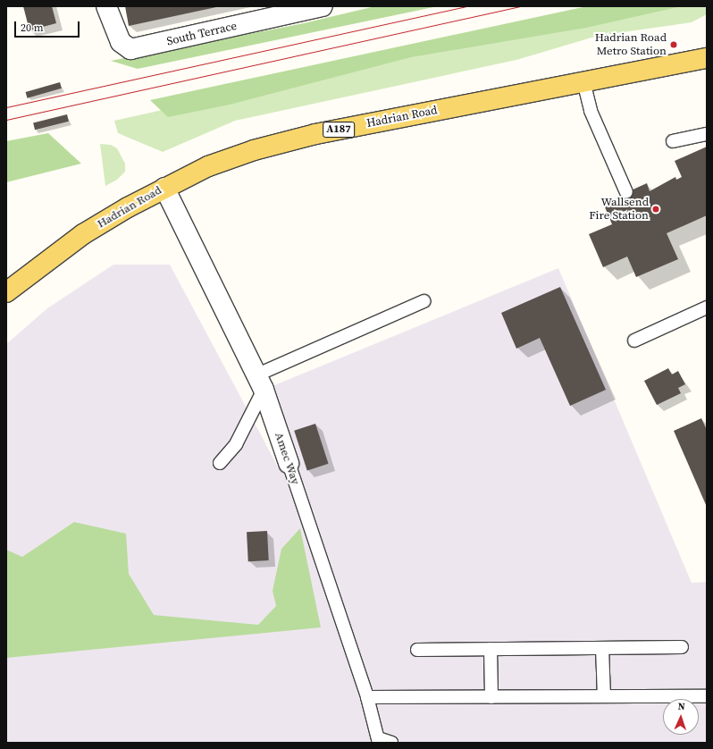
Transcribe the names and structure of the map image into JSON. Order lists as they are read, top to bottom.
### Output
{
  "streets": {
    "main road": ["Hadrian Road", "A187"],
    "street": ["South Terrace", "Amec Way"]
  },
  "crossings": [
    ["Hadrian Road", "Amec Way"]
  ],
  "places": ["Hadrian Road Metro Station", "Wallsend Fire Station"],
  "scale_bar": "20 m",
  "north": "top"
}
